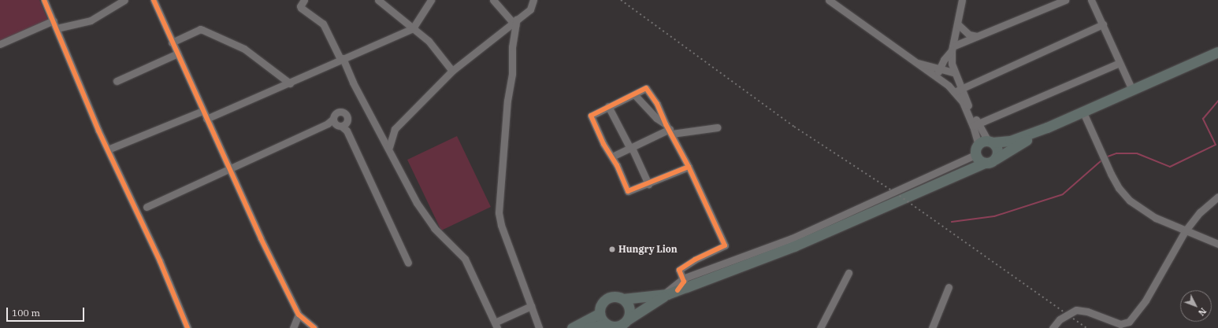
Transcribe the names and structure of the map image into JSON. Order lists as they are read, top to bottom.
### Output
{
  "places": ["Hungry Lion"],
  "scale_bar": "100 m",
  "north": "bottom right"
}
